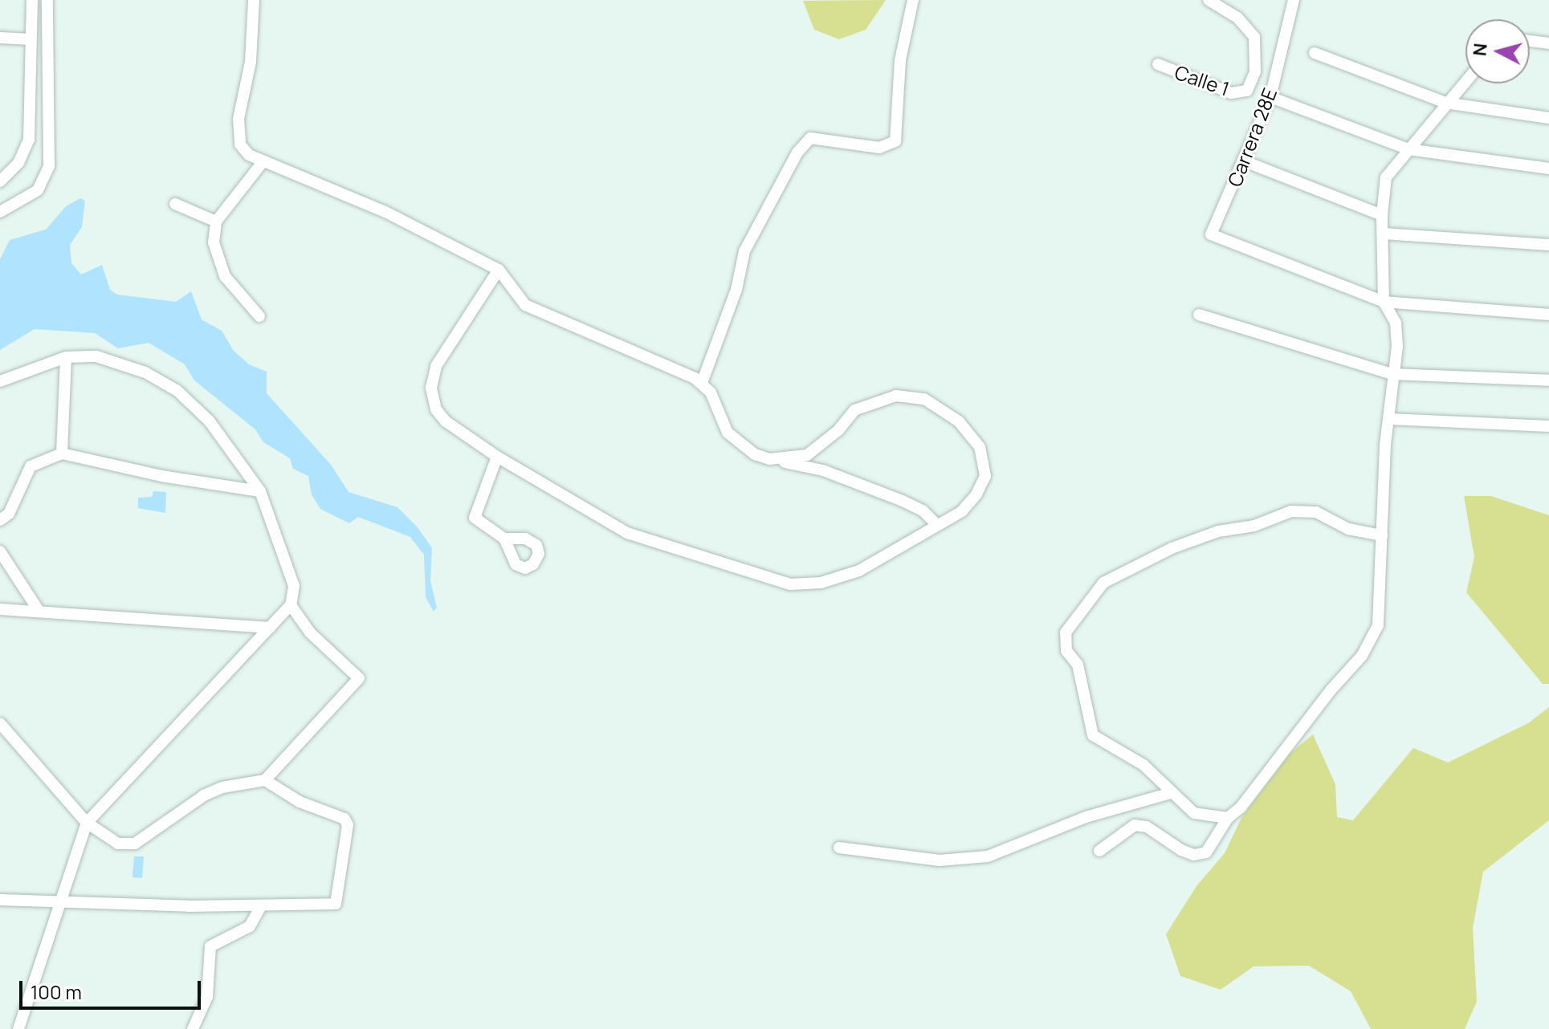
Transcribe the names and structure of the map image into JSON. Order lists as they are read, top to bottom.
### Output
{
  "streets": {
    "street": ["Calle 1", "Carrera 28E"]
  },
  "scale_bar": "100 m",
  "north": "left"
}
